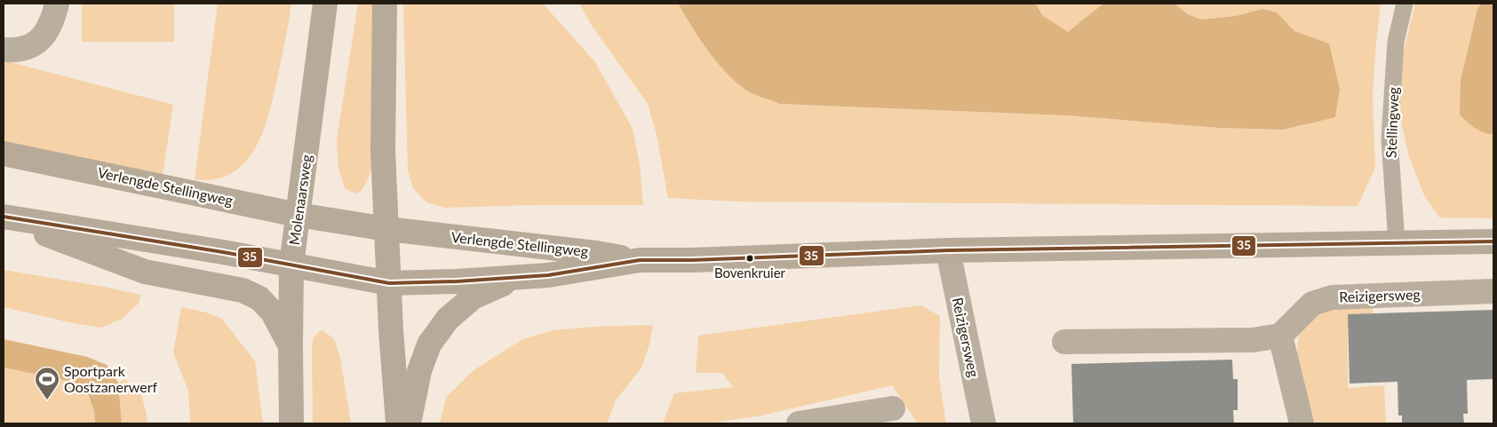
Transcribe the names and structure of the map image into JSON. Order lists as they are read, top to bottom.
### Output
{
  "streets": {
    "street": ["Verlengde Stellingweg", "Molenaarsweg", "Reizigersweg"],
    "lane": ["Stellingweg"]
  },
  "crossings": [
    ["Verlengde Stellingweg", "Molenaarsweg"]
  ],
  "places": {
    "other": ["Bovenkruier"],
    "sports": ["Sportpark Oostzanerwerf"]
  },
  "lines": ["transit line 35"]
}
